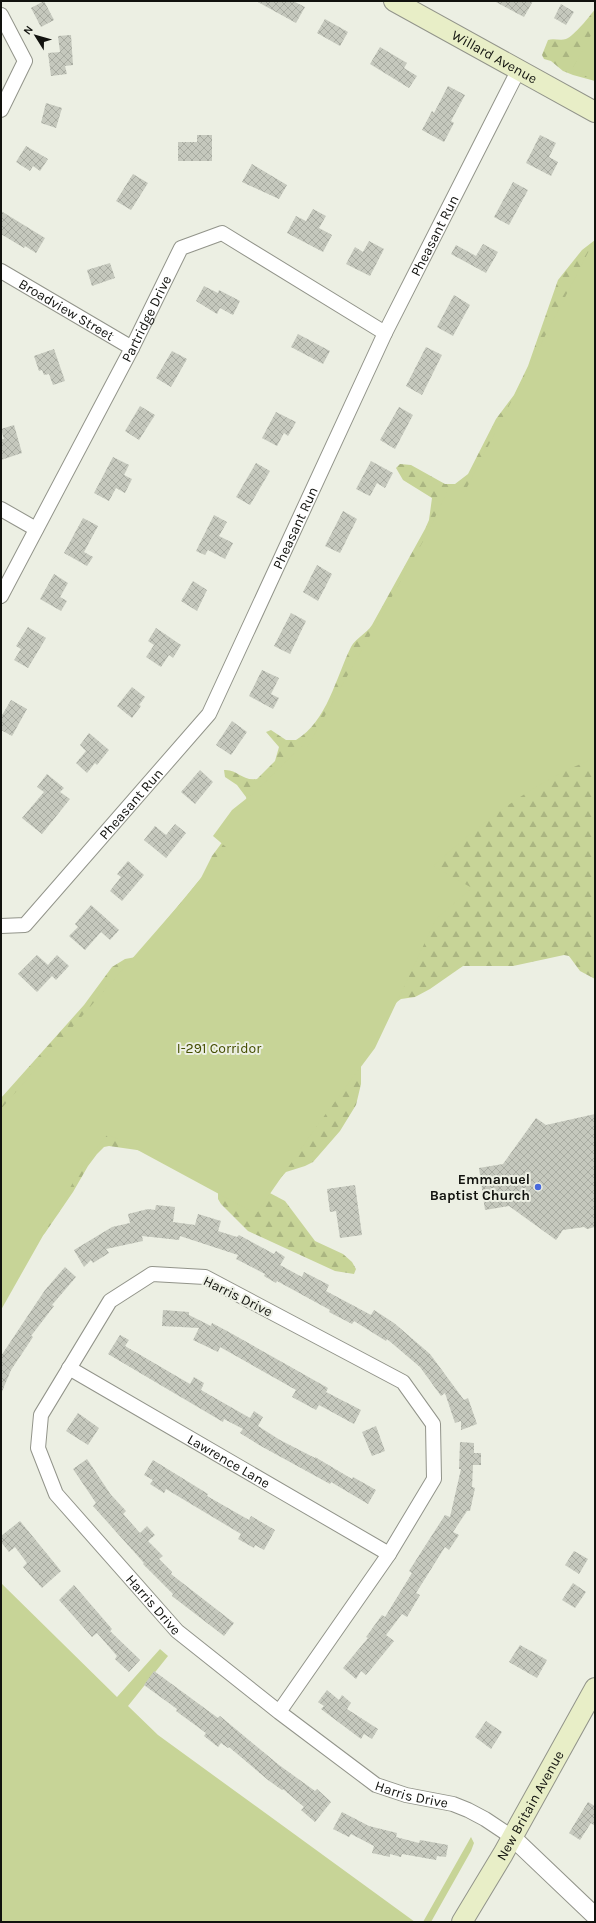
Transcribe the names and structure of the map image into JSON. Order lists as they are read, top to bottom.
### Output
{
  "streets": {
    "main road": ["Willard Avenue", "New Britain Avenue"],
    "street": [
      "Pheasant Run",
      "Broadview Street",
      "Partridge Drive",
      "Harris Drive",
      "Lawrence Lane"
    ]
  },
  "crossings": [
    ["Willard Avenue", "Pheasant Run"],
    ["Pheasant Run", "Partridge Drive"],
    ["Broadview Street", "Partridge Drive"],
    ["Harris Drive", "Lawrence Lane"],
    ["Harris Drive", "New Britain Avenue"]
  ],
  "parks": ["I-291 Corridor"],
  "places": ["Emmanuel Baptist Church"],
  "north": "top left"
}
